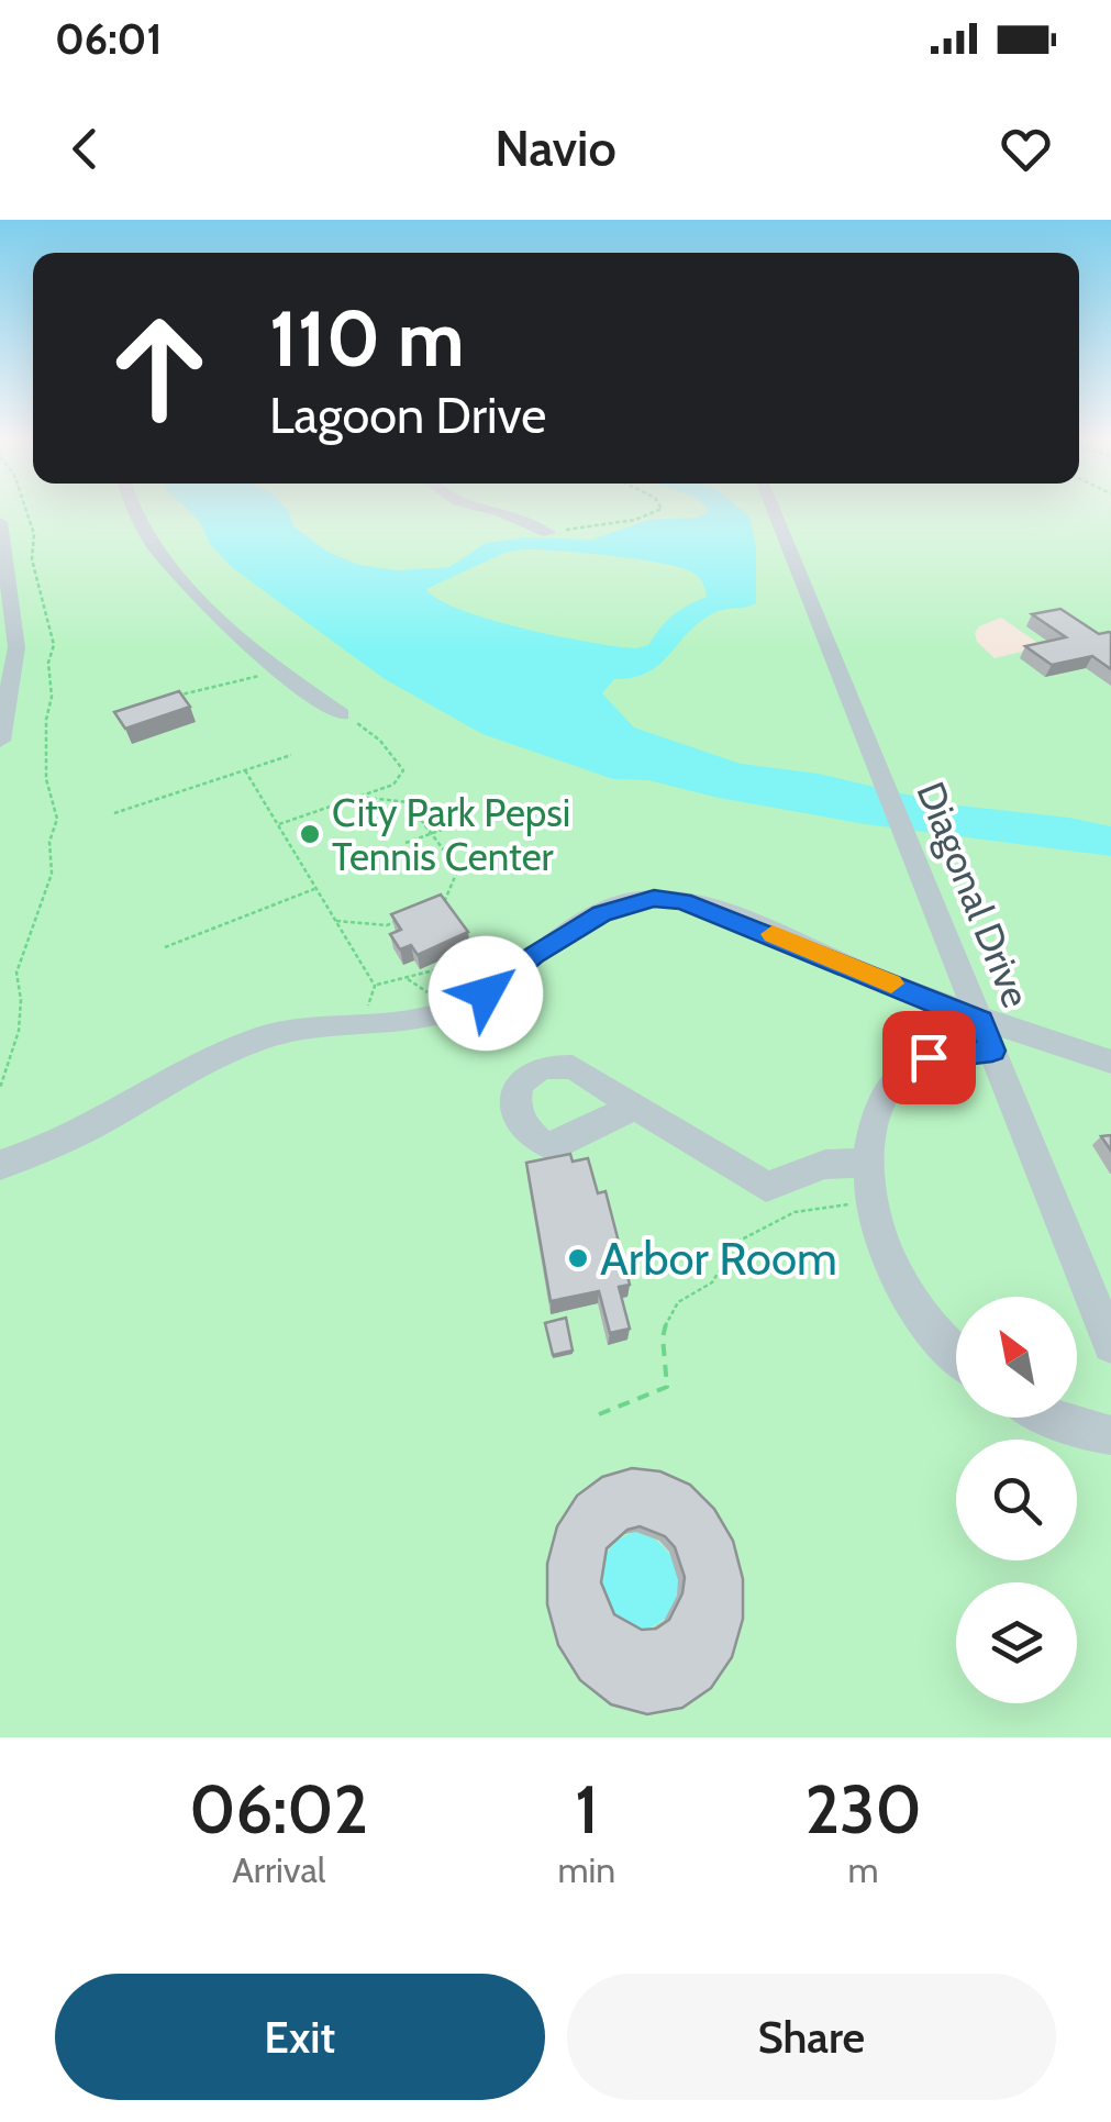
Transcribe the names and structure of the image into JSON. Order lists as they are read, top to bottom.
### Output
{
  "streets": {
    "street": ["Diagonal Drive"]
  },
  "places": ["City Park Pepsi Tennis Center", "Arbor Room"],
  "north": "top left",
  "page": {
    "status": "06:01",
    "header": "Navio",
    "turn": ["110 m", "Lagoon Drive"],
    "eta": [
      "06:02",
      "Arrival",
      "1",
      "min",
      "230",
      "m"
    ],
    "buttons": ["Exit", "Share"]
  }
}
